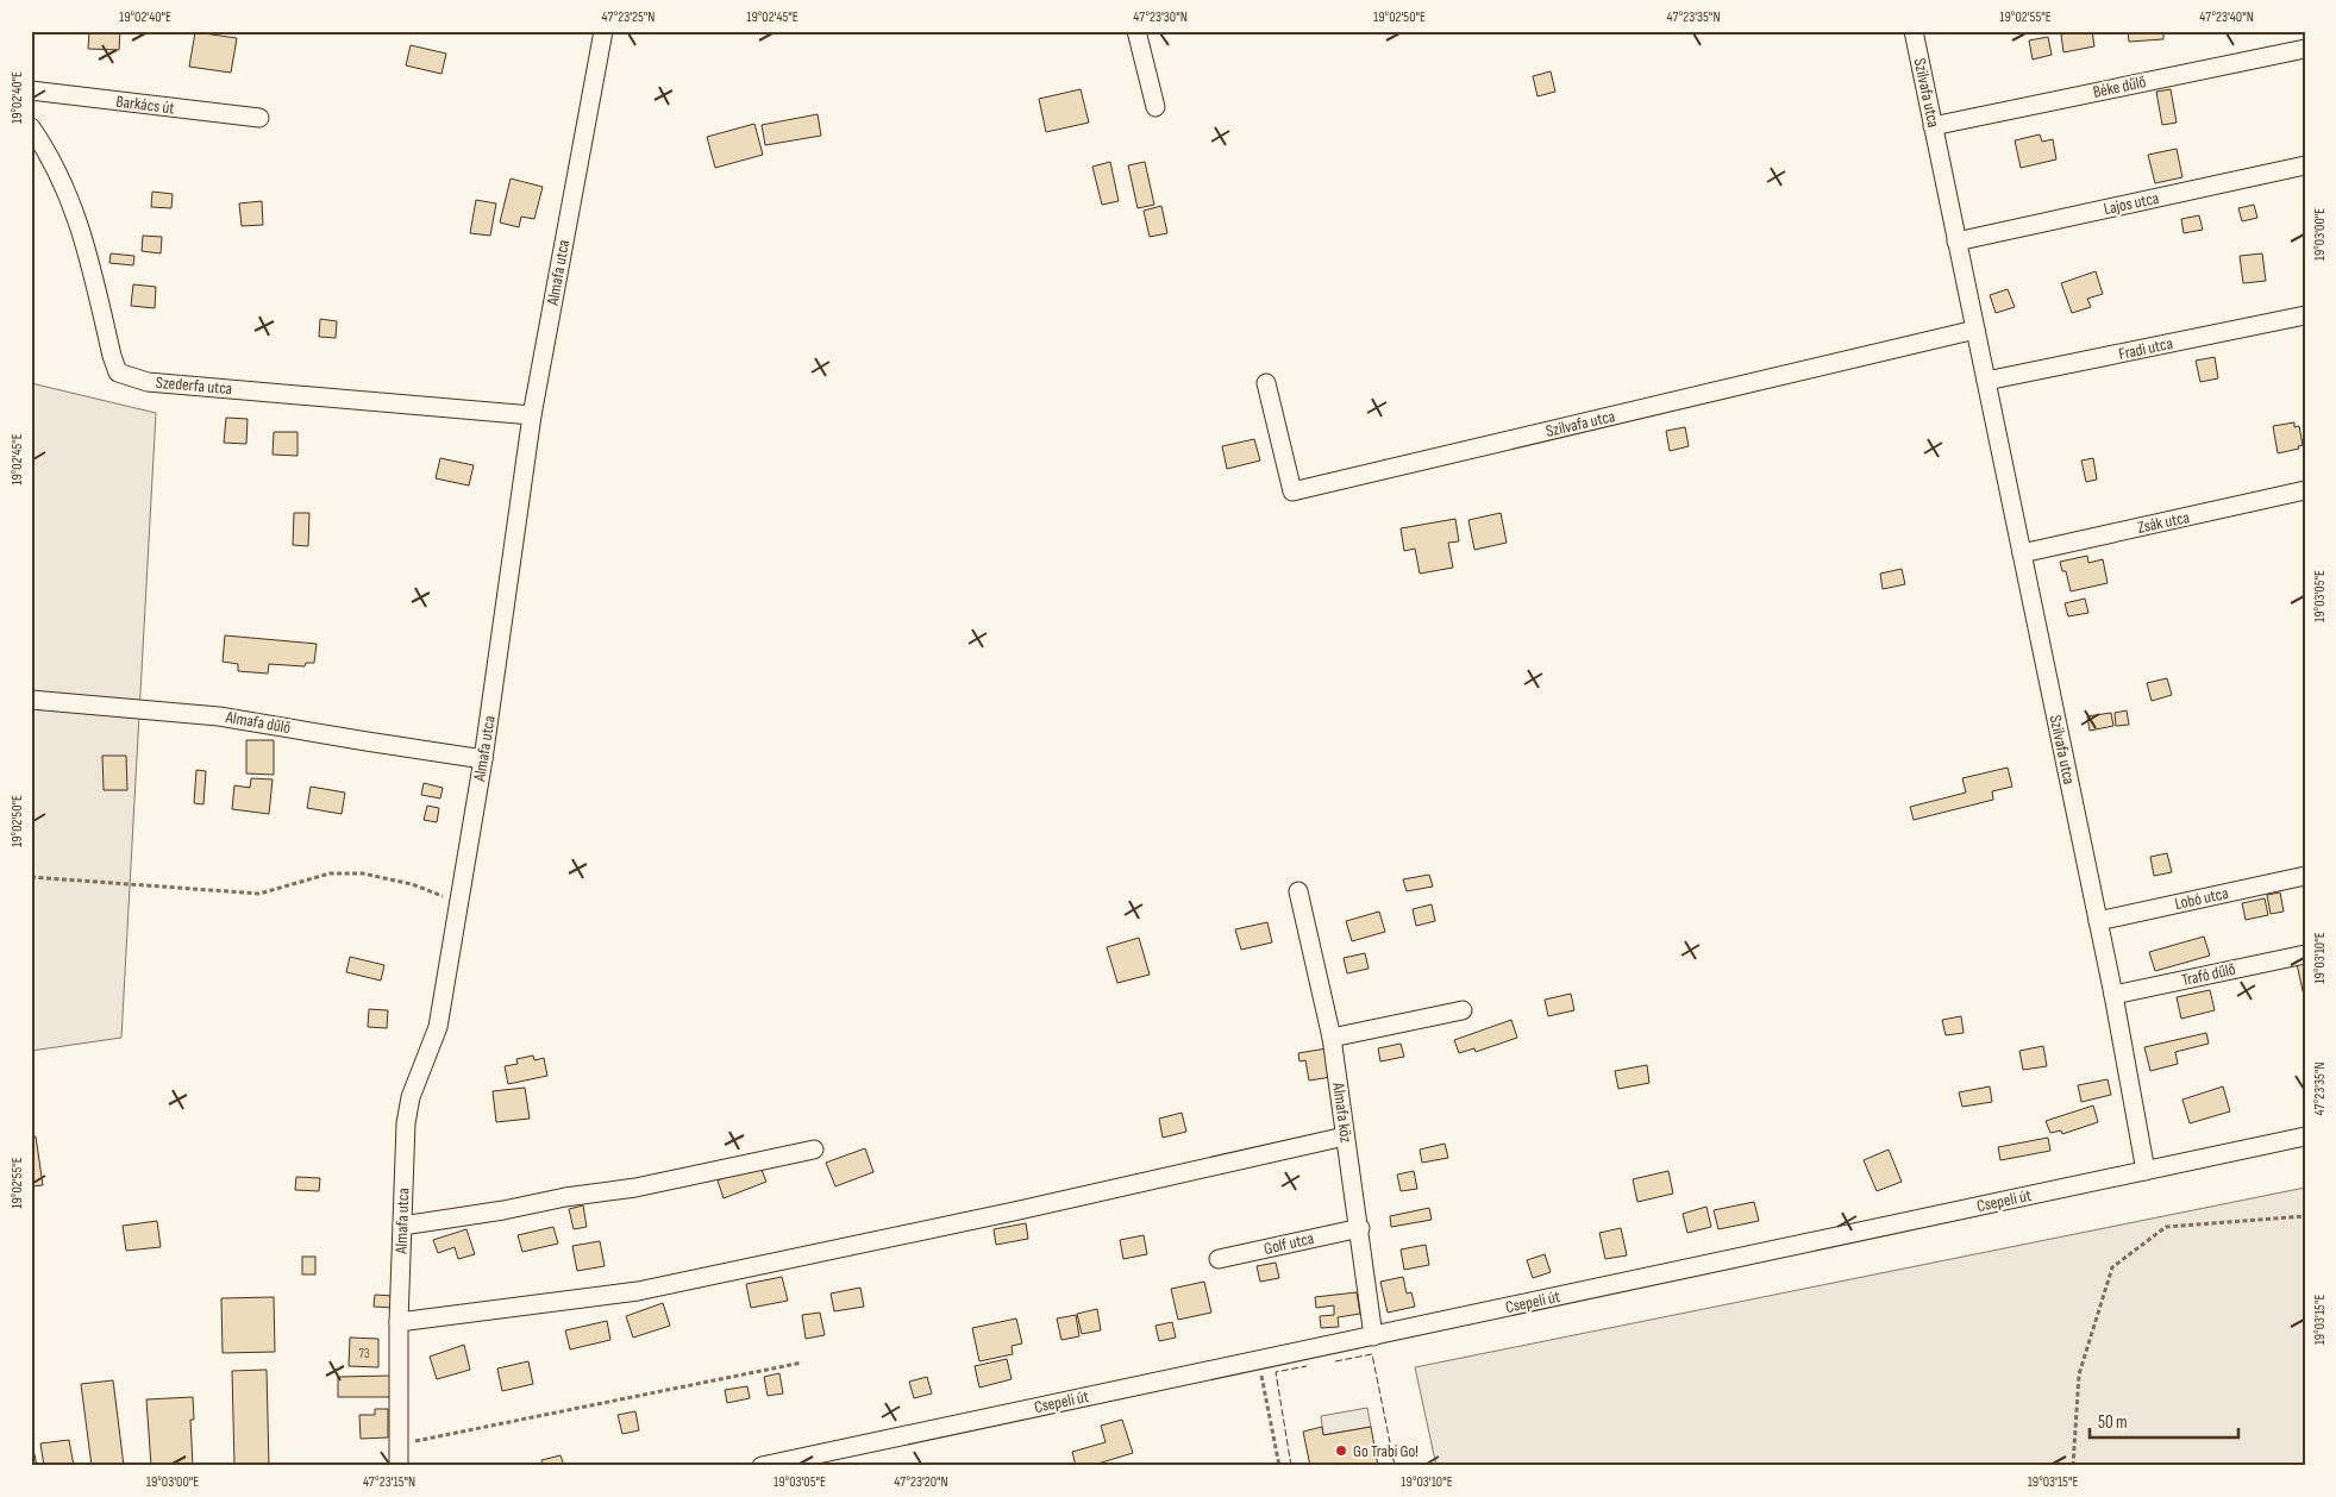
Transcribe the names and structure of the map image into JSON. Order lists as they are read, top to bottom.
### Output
{
  "streets": {
    "street": [
      "Béke dűlő",
      "Szilvafa utca",
      "Barkács út",
      "Lajos utca",
      "Almafa utca",
      "Fradi utca",
      "Szederfa utca",
      "Zsák utca",
      "Almafa dűlő",
      "Lobó utca",
      "Trafó dűlő",
      "Almafa köz",
      "Csepeli út",
      "Golf utca"
    ]
  },
  "crossings": [
    ["Béke dűlő", "Szilvafa utca"],
    ["Szilvafa utca", "Lajos utca"],
    ["Szilvafa utca", "Fradi utca"],
    ["Szilvafa utca", "Zsák utca"],
    ["Szilvafa utca", "Lobó utca"],
    ["Szilvafa utca", "Trafó dűlő"],
    ["Szilvafa utca", "Csepeli út"],
    ["Almafa utca", "Szederfa utca"],
    ["Almafa utca", "Almafa dűlő"],
    ["Almafa köz", "Csepeli út"],
    ["Almafa köz", "Golf utca"]
  ],
  "places": ["Go Trabi Go!"],
  "house_numbers": ["73"],
  "scale_bar": "50 m",
  "coordinates": [
    "19°02'40\"E",
    "47°23'25\"N",
    "19°02'45\"E",
    "47°23'30\"N",
    "19°02'50\"E",
    "47°23'35\"N",
    "19°02'55\"E",
    "47°23'40\"N",
    "19°03'00\"E",
    "19°03'05\"E",
    "19°03'10\"E",
    "19°03'15\"E",
    "47°23'15\"N",
    "47°23'20\"N"
  ]
}
